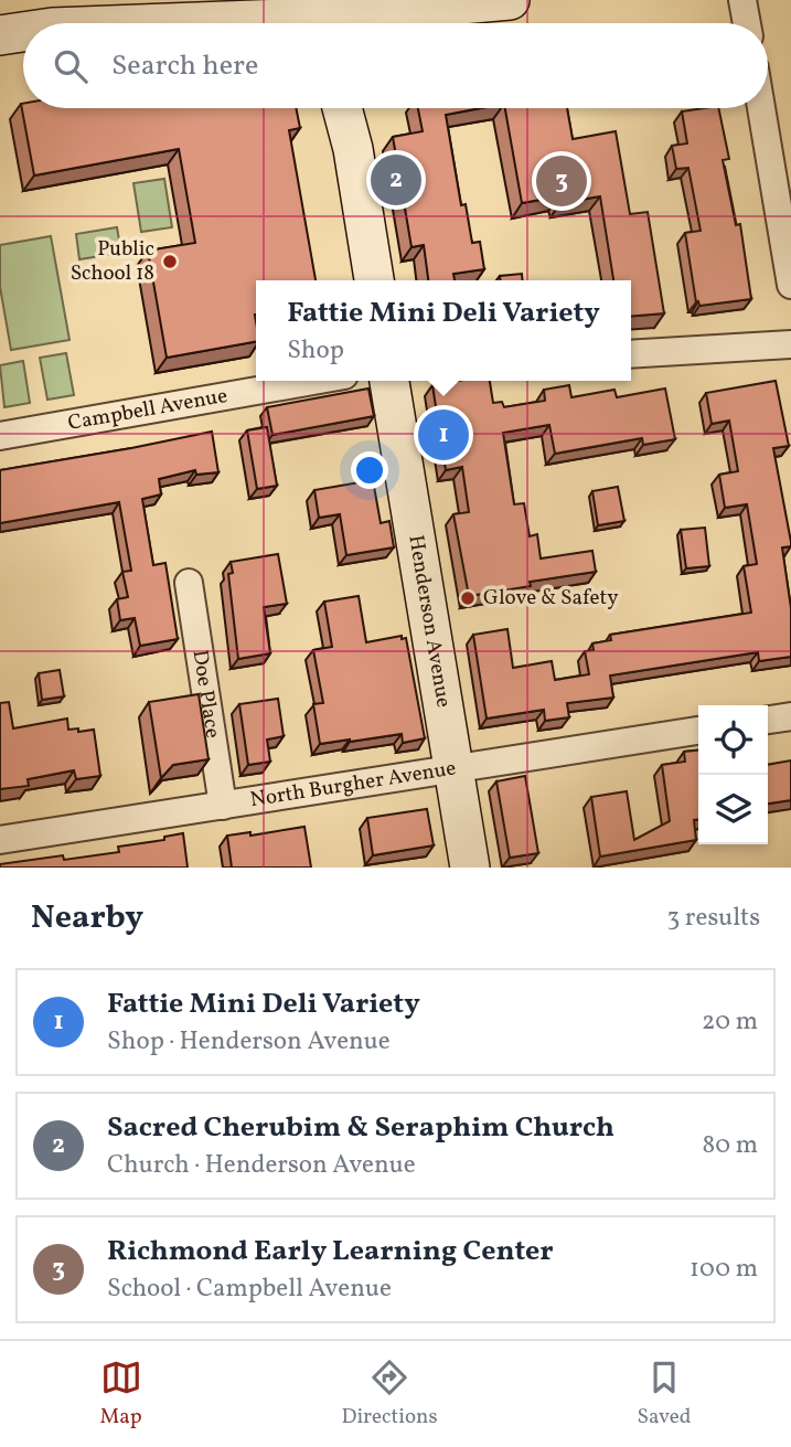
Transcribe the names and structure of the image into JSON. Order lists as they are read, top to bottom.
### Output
{
  "streets": {
    "street": [
      "Campbell Avenue",
      "Henderson Avenue",
      "Doe Place",
      "North Burgher Avenue"
    ]
  },
  "crossings": [
    ["Henderson Avenue", "North Burgher Avenue"],
    ["Doe Place", "North Burgher Avenue"]
  ],
  "places": ["Public School 18", "Glove & Safety"],
  "page": {
    "search": "Search here",
    "pins": ["2", "3", "1"],
    "popup": ["Fattie Mini Deli Variety", "Shop"],
    "heading": ["Nearby", "3 results"],
    "list": [
      {
        "mark": "1",
        "name": "Fattie Mini Deli Variety",
        "note": "Shop · Henderson Avenue",
        "value": "20 m"
      },
      {
        "mark": "2",
        "name": "Sacred Cherubim & Seraphim Church",
        "note": "Church · Henderson Avenue",
        "value": "80 m"
      },
      {
        "mark": "3",
        "name": "Richmond Early Learning Center",
        "note": "School · Campbell Avenue",
        "value": "100 m"
      }
    ],
    "nav": ["Map", "Directions", "Saved"]
  }
}
